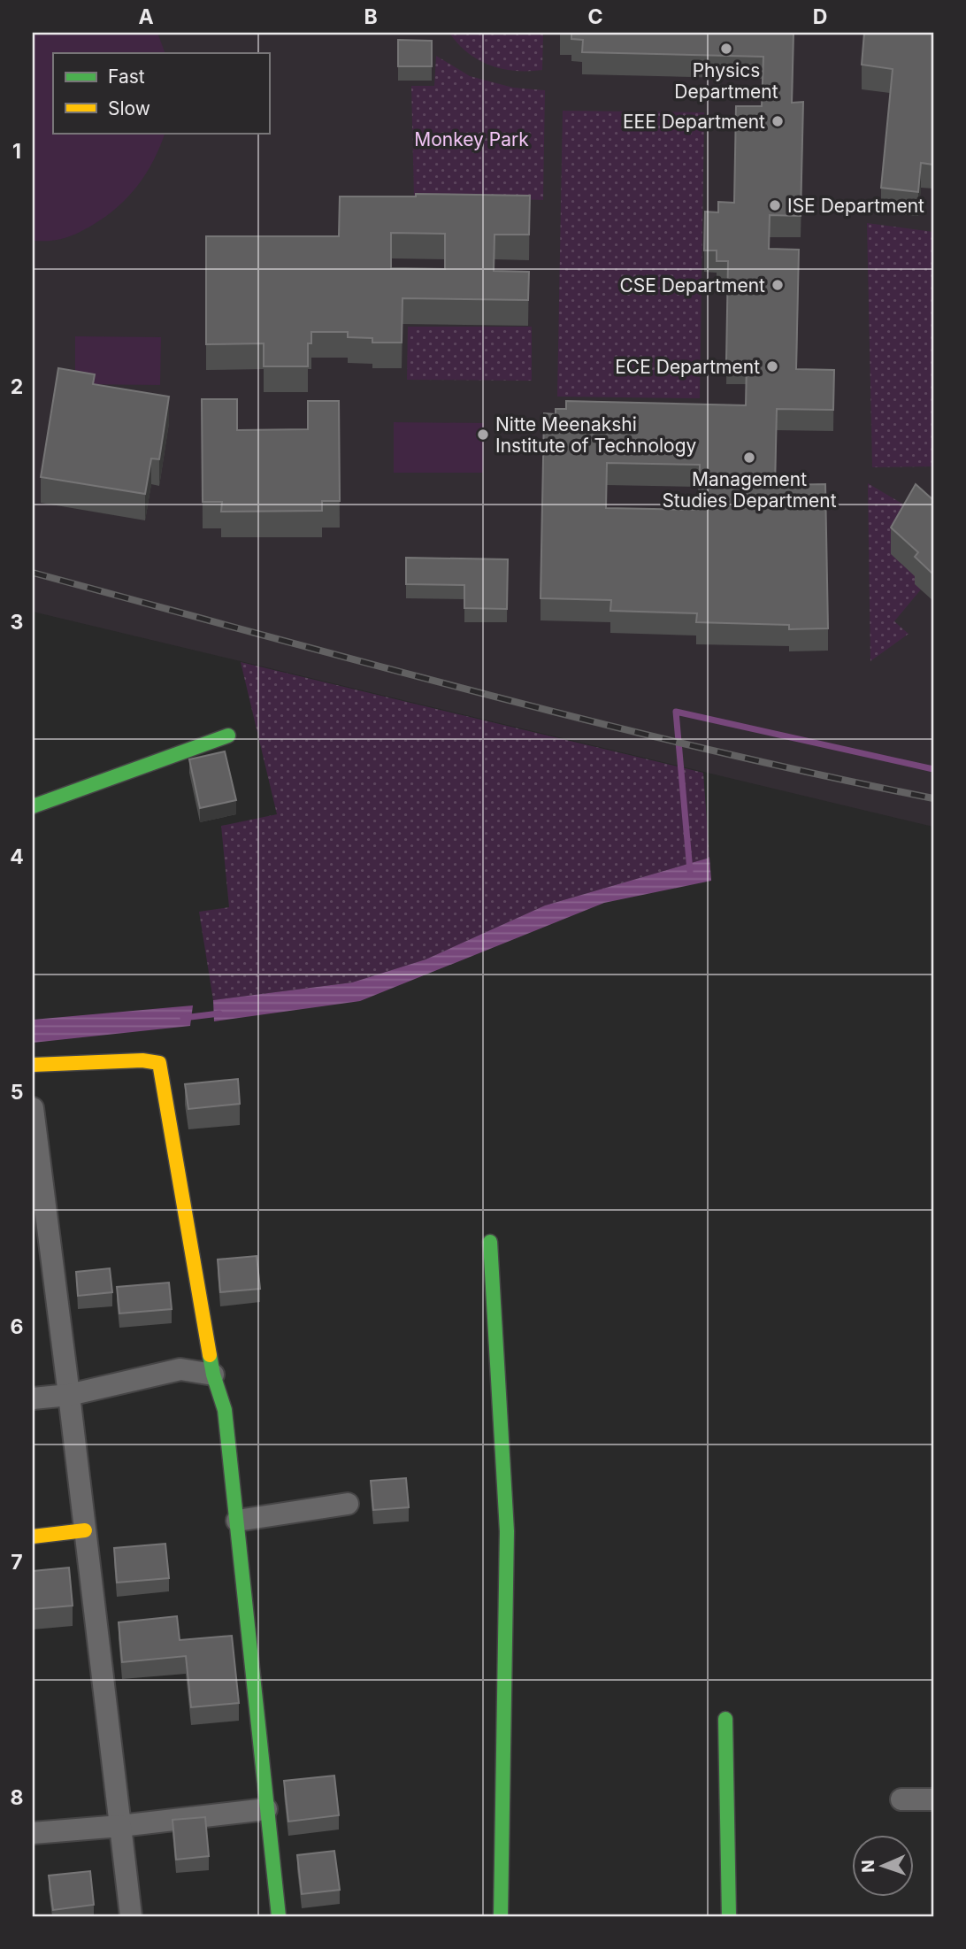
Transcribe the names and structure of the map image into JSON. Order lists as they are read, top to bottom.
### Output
{
  "parks": ["Monkey Park"],
  "places": [
    "Physics Department",
    "EEE Department",
    "ISE Department",
    "CSE Department",
    "ECE Department",
    "Nitte Meenakshi Institute of Technology",
    "Management Studies Department"
  ],
  "legend": ["Fast", "Slow"],
  "north": "left",
  "grid": {
    "columns": [
      "A",
      "B",
      "C",
      "D"
    ],
    "rows": [
      "1",
      "2",
      "3",
      "4",
      "5",
      "6",
      "7",
      "8"
    ]
  }
}
